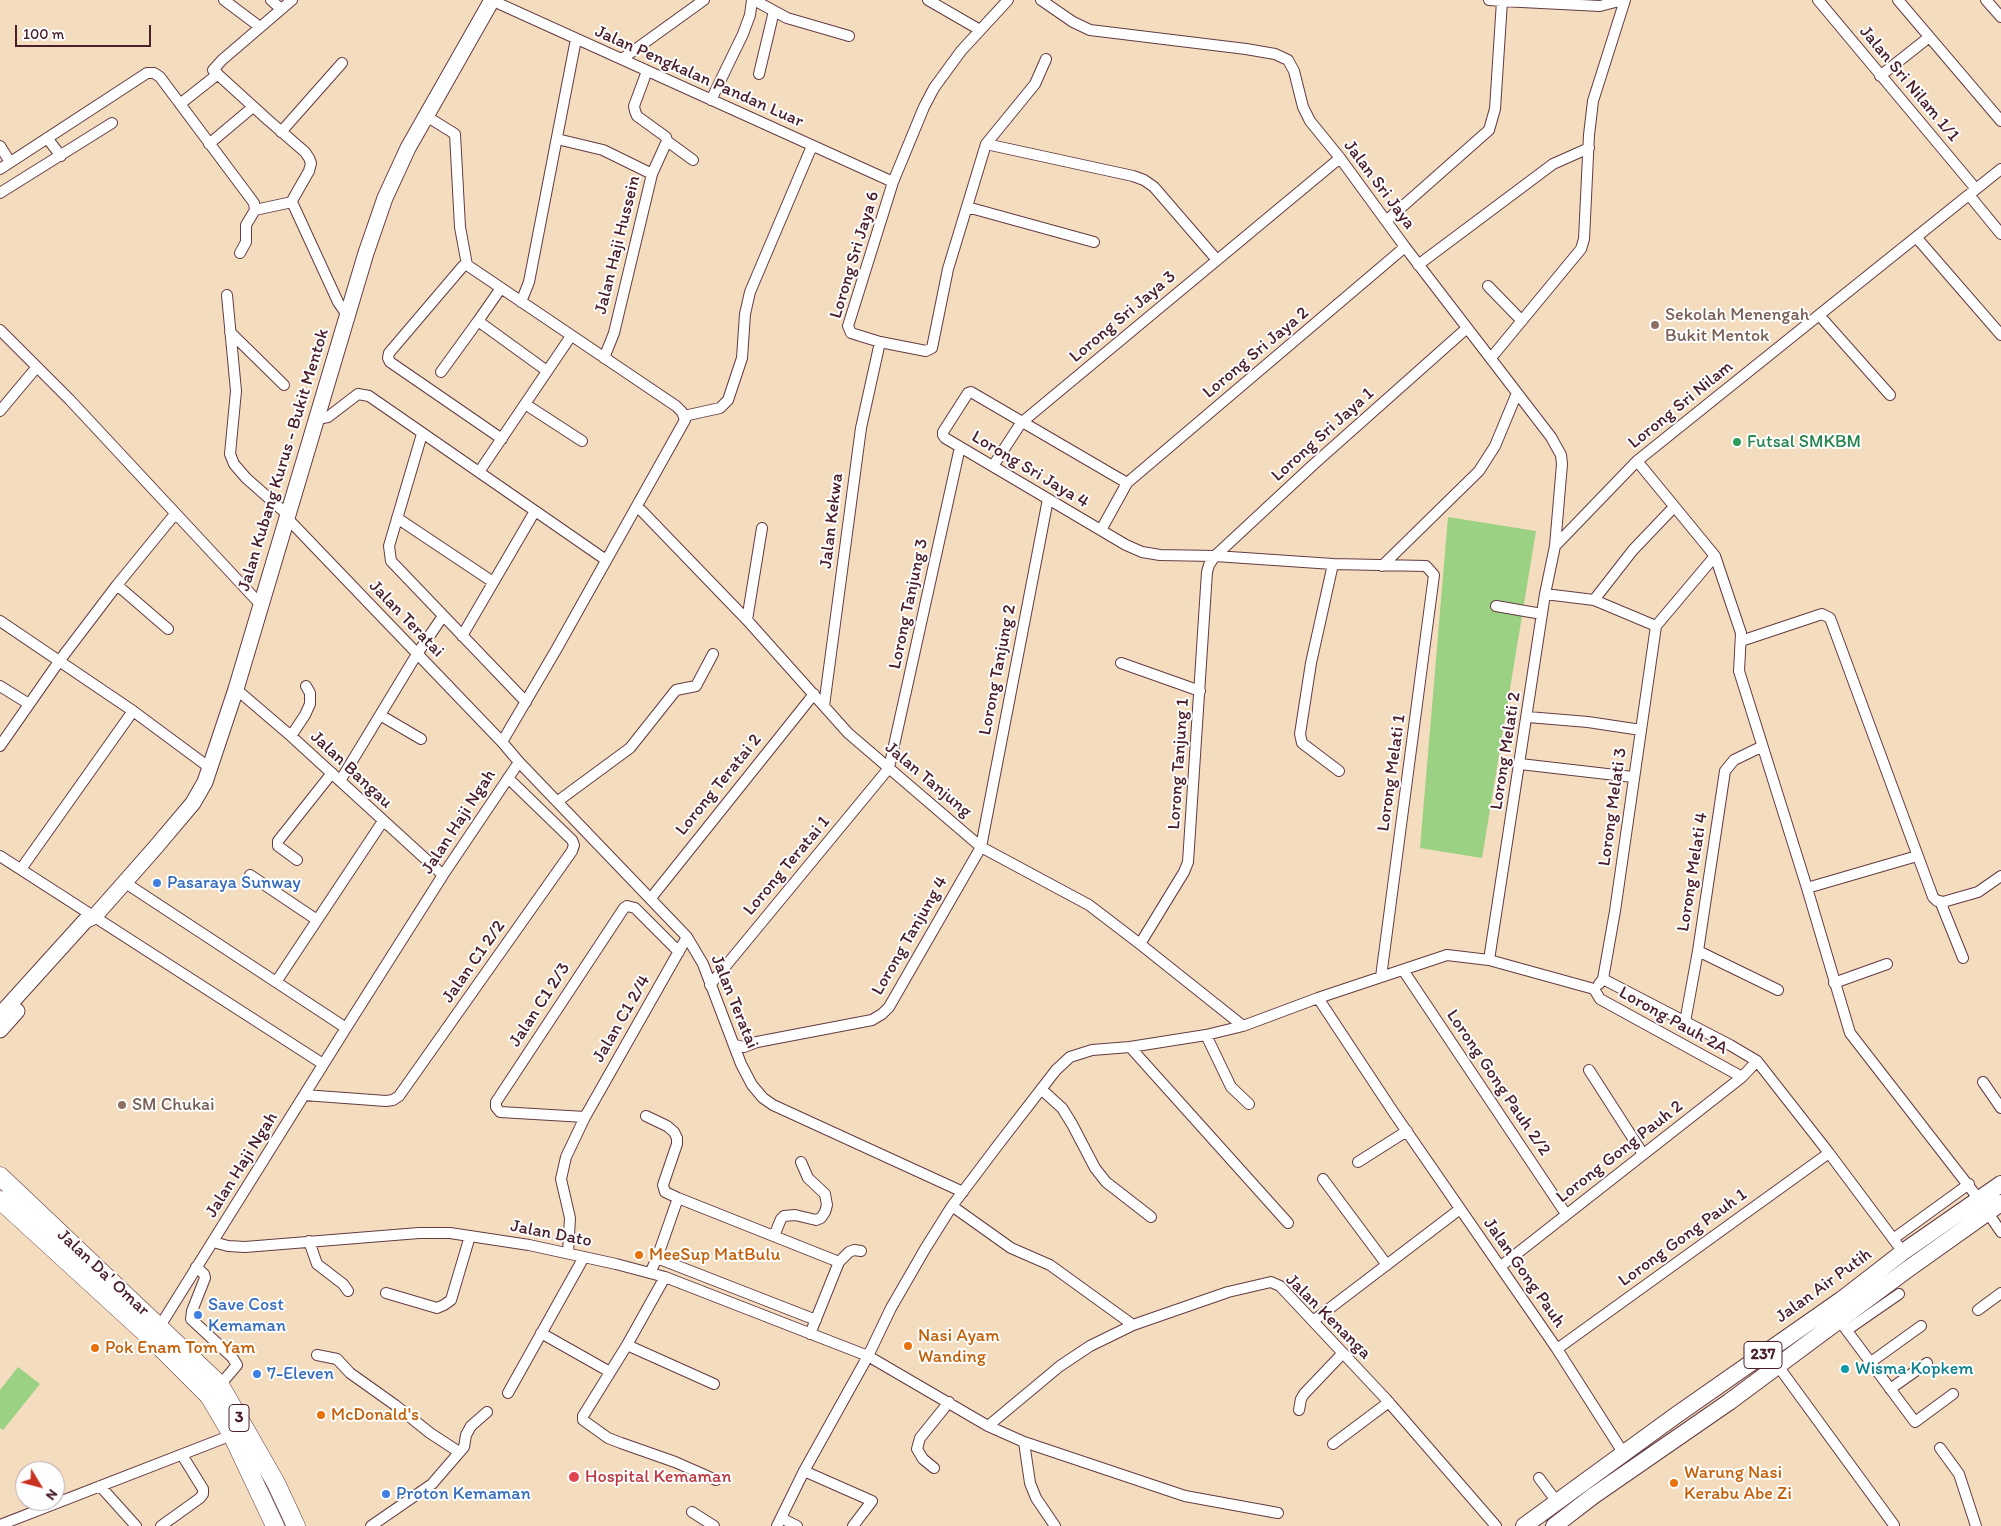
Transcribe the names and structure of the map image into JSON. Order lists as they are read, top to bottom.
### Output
{
  "streets": {
    "highway": ["Jalan Da' Omar", "3"],
    "main road": ["Jalan Kubang Kurus - Bukit Mentok", "Jalan Air Putih", "237"],
    "street": [
      "Jalan Pengkalan Pandan Luar",
      "Jalan Sri Nilam 1/1",
      "Jalan Sri Jaya",
      "Jalan Haji Hussein",
      "Lorong Sri Jaya 6",
      "Lorong Sri Jaya 3",
      "Lorong Sri Jaya 2",
      "Lorong Sri Nilam",
      "Lorong Sri Jaya 1",
      "Lorong Sri Jaya 4",
      "Jalan Kekwa",
      "Lorong Tanjung 3",
      "Jalan Teratai",
      "Lorong Tanjung 2",
      "Lorong Melati 2",
      "Lorong Tanjung 1",
      "Jalan Bangau",
      "Lorong Melati 1",
      "Jalan Tanjung",
      "Lorong Teratai 2",
      "Lorong Melati 3",
      "Jalan Haji Ngah",
      "Lorong Teratai 1",
      "Lorong Melati 4",
      "Lorong Tanjung 4",
      "Jalan C1 2/2",
      "Jalan C1 2/3",
      "Jalan C1 2/4",
      "Lorong Pauh 2A",
      "Lorong Gong Pauh 2/2",
      "Lorong Gong Pauh 2",
      "Jalan Dato",
      "Lorong Gong Pauh 1",
      "Jalan Gong Pauh",
      "Jalan Kenanga"
    ]
  },
  "crossings": [
    ["Jalan Pengkalan Pandan Luar", "Lorong Sri Jaya 6"],
    ["Jalan Pengkalan Pandan Luar", "Jalan Kubang Kurus - Bukit Mentok"],
    ["Jalan Sri Nilam 1/1", "Lorong Sri Nilam"],
    ["Jalan Sri Jaya", "Lorong Sri Jaya 3"],
    ["Jalan Sri Jaya", "Lorong Sri Jaya 2"],
    ["Jalan Sri Jaya", "Lorong Sri Nilam"],
    ["Jalan Sri Jaya", "Lorong Sri Jaya 1"],
    ["Jalan Sri Jaya", "Lorong Melati 2"],
    ["Lorong Sri Jaya 6", "Jalan Kekwa"],
    ["Lorong Sri Jaya 3", "Lorong Sri Jaya 4"],
    ["Lorong Sri Jaya 2", "Lorong Sri Jaya 4"],
    ["Lorong Sri Nilam", "Lorong Melati 2"],
    ["Lorong Sri Jaya 1", "Lorong Tanjung 1"],
    ["Jalan Kubang Kurus - Bukit Mentok", "Jalan Teratai"],
    ["Jalan Kubang Kurus - Bukit Mentok", "Jalan Bangau"],
    ["Lorong Sri Jaya 4", "Lorong Tanjung 3"],
    ["Lorong Sri Jaya 4", "Lorong Tanjung 2"],
    ["Jalan Kekwa", "Jalan Tanjung"],
    ["Lorong Tanjung 3", "Jalan Tanjung"],
    ["Lorong Tanjung 3", "Lorong Teratai 1"],
    ["Jalan Teratai", "Lorong Teratai 2"],
    ["Jalan Teratai", "Jalan Haji Ngah"],
    ["Jalan Teratai", "Lorong Teratai 1"],
    ["Jalan Teratai", "Lorong Tanjung 4"],
    ["Jalan Teratai", "Jalan C1 2/4"],
    ["Lorong Tanjung 2", "Jalan Tanjung"],
    ["Lorong Tanjung 2", "Lorong Tanjung 4"],
    ["Lorong Tanjung 1", "Jalan Tanjung"],
    ["Jalan Bangau", "Jalan Haji Ngah"],
    ["Jalan Tanjung", "Lorong Teratai 2"],
    ["Jalan Tanjung", "Lorong Teratai 1"],
    ["Jalan Tanjung", "Lorong Tanjung 4"],
    ["Jalan Haji Ngah", "Jalan C1 2/2"],
    ["Jalan Haji Ngah", "Jalan Dato"],
    ["Jalan Haji Ngah", "Jalan Da' Omar"],
    ["Jalan C1 2/3", "Jalan C1 2/4"],
    ["Jalan C1 2/4", "Jalan Dato"],
    ["Lorong Pauh 2A", "Lorong Gong Pauh 2"],
    ["Lorong Gong Pauh 2/2", "Lorong Gong Pauh 2"],
    ["Lorong Gong Pauh 2", "Jalan Gong Pauh"],
    ["Jalan Dato", "Jalan Kenanga"],
    ["Lorong Gong Pauh 1", "Jalan Gong Pauh"],
    ["Jalan Gong Pauh", "Jalan Air Putih"]
  ],
  "places": [
    "Sekolah Menengah Bukit Mentok",
    "Futsal SMKBM",
    "Pasaraya Sunway",
    "SM Chukai",
    "MeeSup MatBulu",
    "Save Cost Kemaman",
    "Nasi Ayam Wanding",
    "Pok Enam Tom Yam",
    "Wisma Kopkem",
    "7-Eleven",
    "McDonald's",
    "Hospital Kemaman",
    "Warung Nasi Kerabu Abe Zi",
    "Proton Kemaman"
  ],
  "scale_bar": "100 m",
  "north": "bottom right"
}
